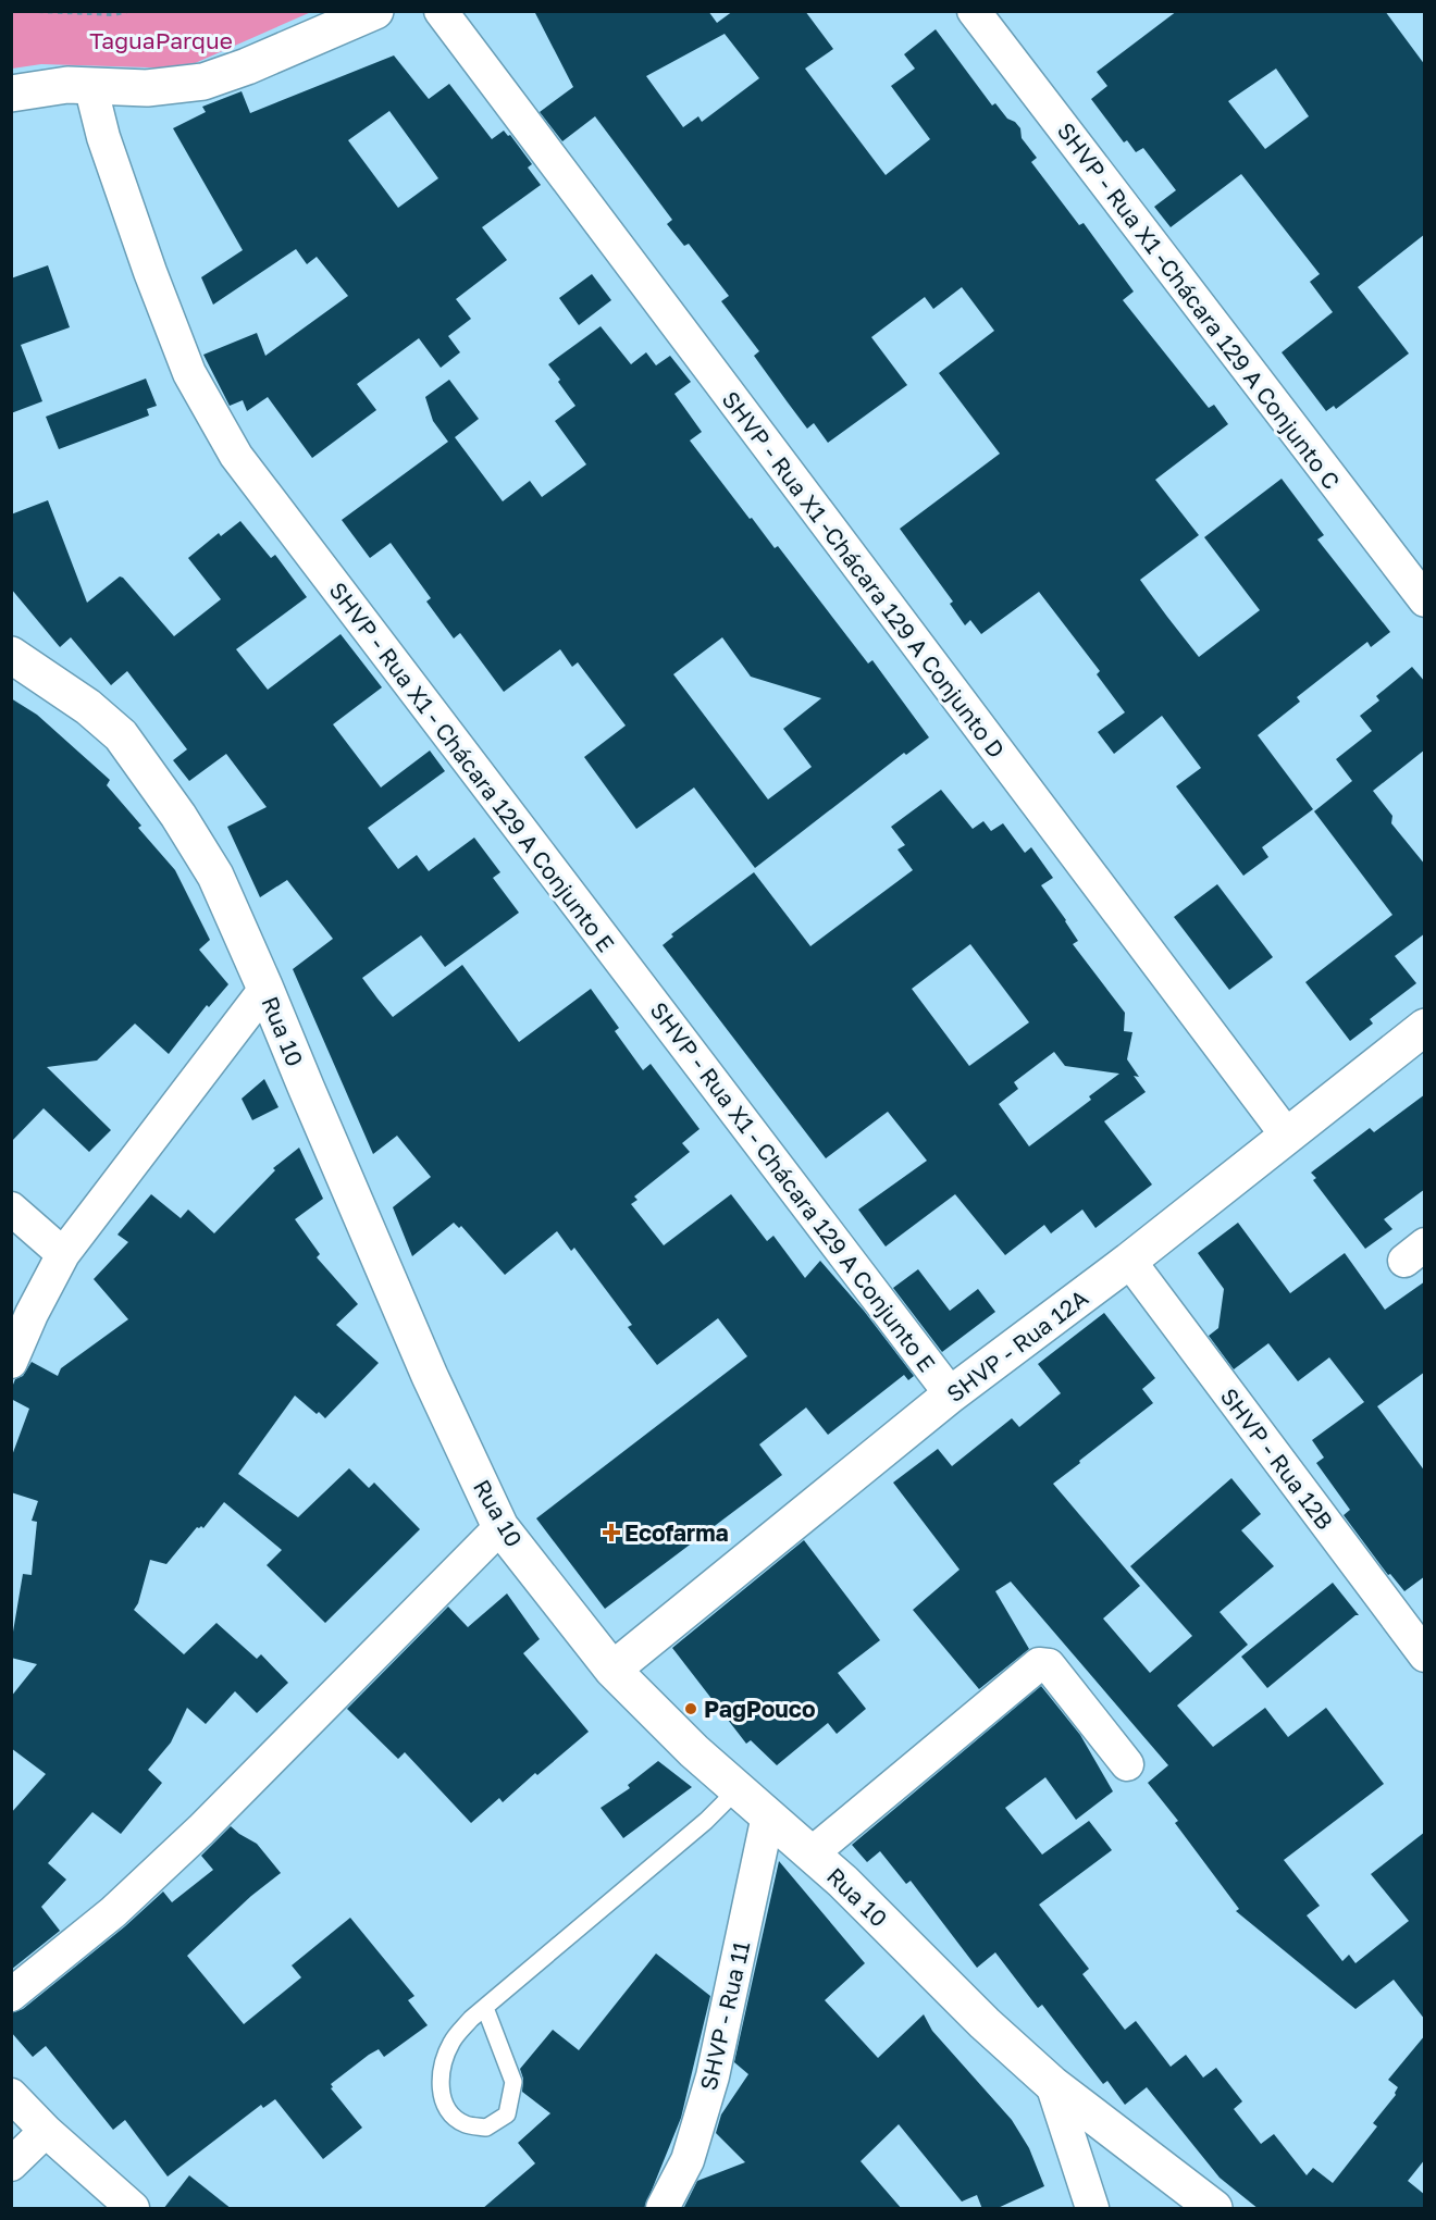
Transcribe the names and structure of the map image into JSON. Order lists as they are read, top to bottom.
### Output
{
  "streets": {
    "street": [
      "SHVP - Rua X1 -Chácara 129 A Conjunto C",
      "SHVP - Rua X1 -Chácara 129 A Conjunto D",
      "SHVP - Rua X1 - Chácara 129 A Conjunto E",
      "Rua 10",
      "SHVP - Rua 12A",
      "SHVP - Rua 12B",
      "SHVP - Rua 11"
    ]
  },
  "crossings": [
    ["SHVP - Rua X1 -Chácara 129 A Conjunto D", "SHVP - Rua 12A"],
    ["SHVP - Rua X1 - Chácara 129 A Conjunto E", "SHVP - Rua 12A"],
    ["Rua 10", "SHVP - Rua 12A"],
    ["Rua 10", "SHVP - Rua 11"],
    ["SHVP - Rua 12A", "SHVP - Rua 12B"]
  ],
  "parks": ["TaguaParque"],
  "places": {
    "health": ["Ecofarma"],
    "other": ["PagPouco"]
  }
}
